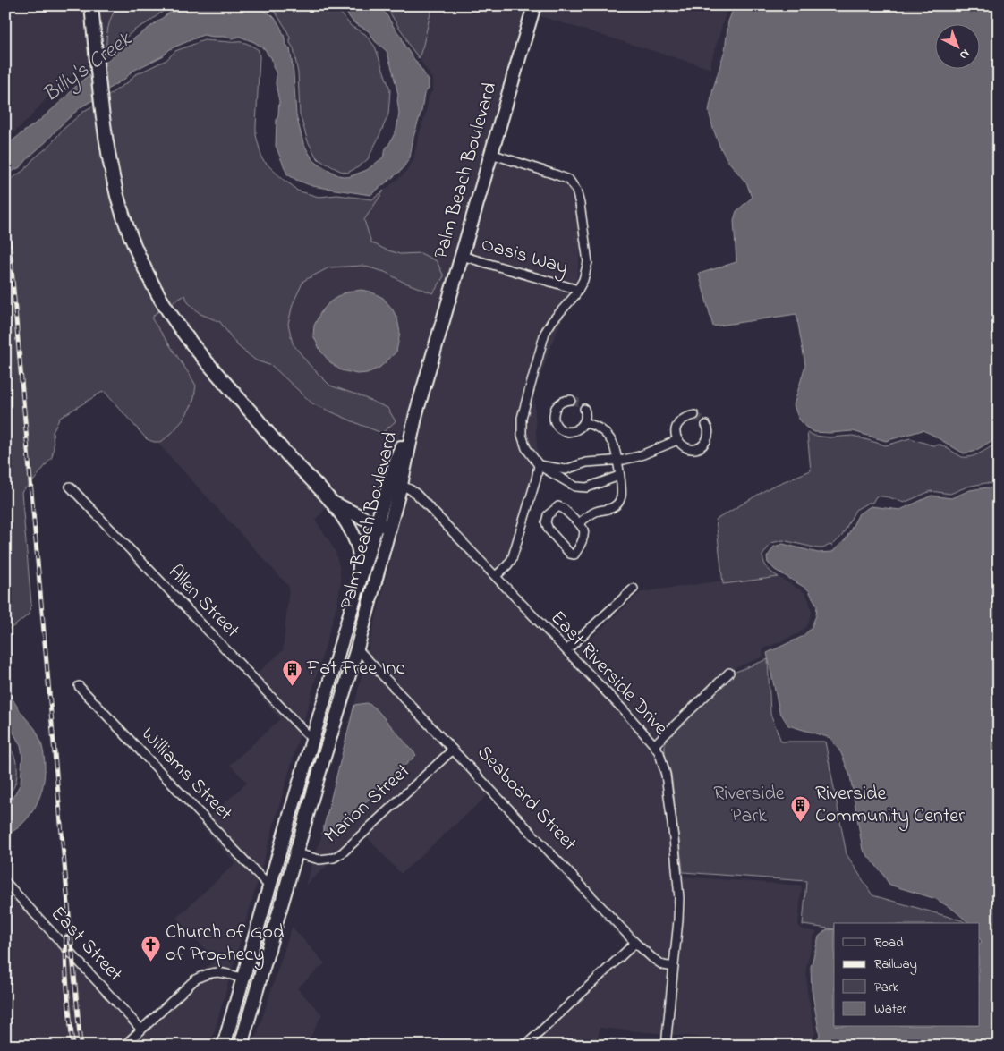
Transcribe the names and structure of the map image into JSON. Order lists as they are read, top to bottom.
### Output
{
  "streets": {
    "main road": ["Palm Beach Boulevard"],
    "street": [
      "Oasis Way",
      "Allen Street",
      "East Riverside Drive",
      "Williams Street",
      "Seaboard Street",
      "Marion Street",
      "East Street"
    ]
  },
  "crossings": [
    ["Palm Beach Boulevard", "Oasis Way"],
    ["Palm Beach Boulevard", "Allen Street"],
    ["Palm Beach Boulevard", "East Riverside Drive"],
    ["Palm Beach Boulevard", "Williams Street"],
    ["Palm Beach Boulevard", "Seaboard Street"],
    ["Palm Beach Boulevard", "Marion Street"],
    ["East Riverside Drive", "Seaboard Street"],
    ["Seaboard Street", "Marion Street"]
  ],
  "water": ["Billy's Creek"],
  "parks": ["Riverside Park"],
  "places": {
    "building": ["Fat Free Inc", "Riverside Community Center"],
    "church": ["Church of God of Prophecy"]
  },
  "legend": [
    "Road",
    "Railway",
    "Park",
    "Water"
  ],
  "north": "bottom right"
}
